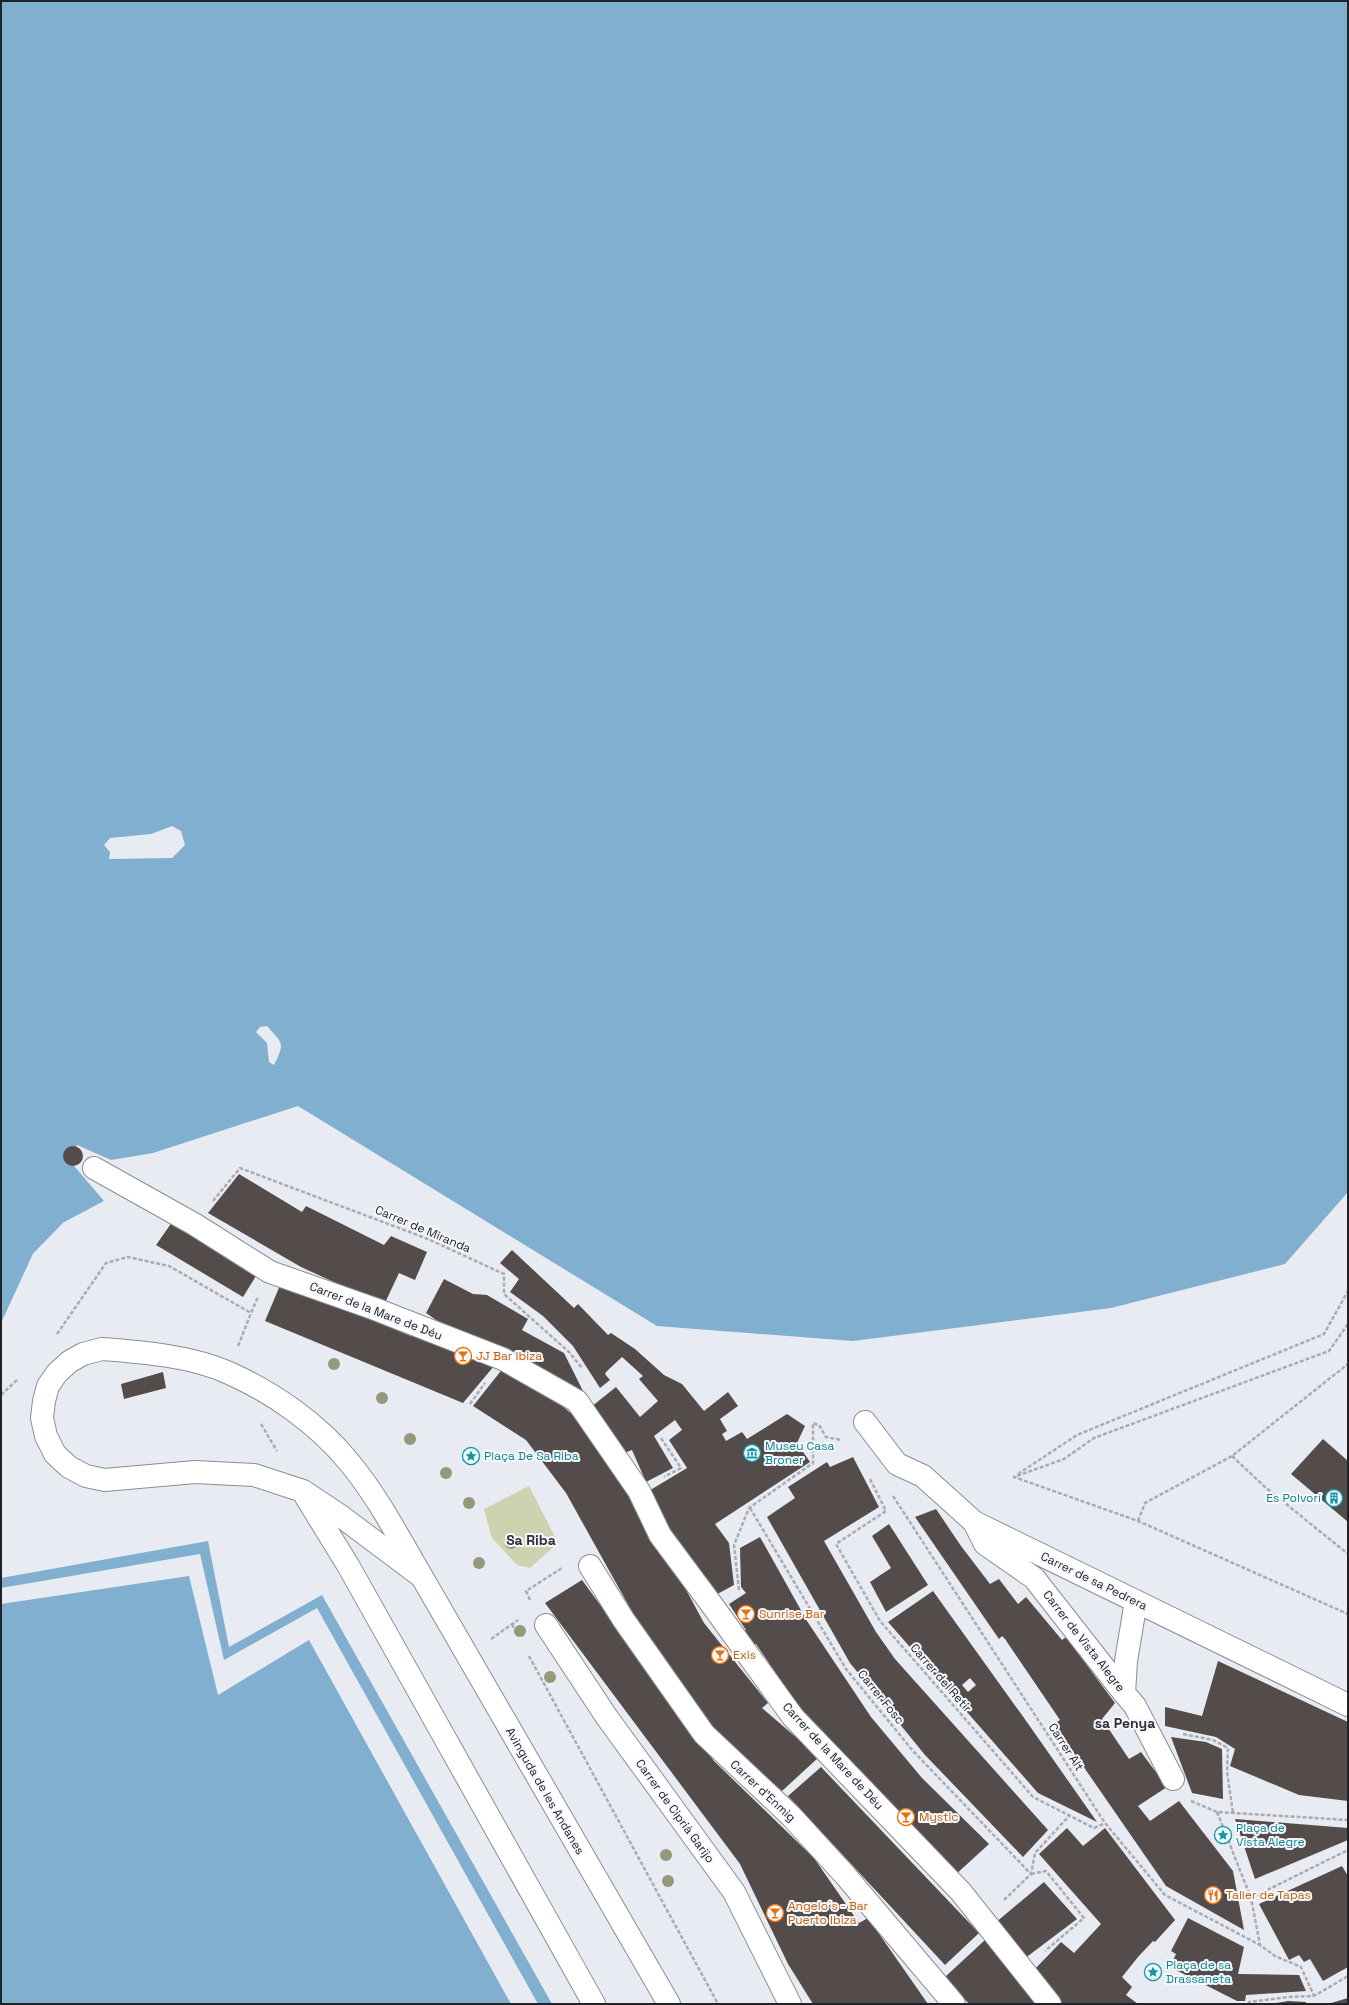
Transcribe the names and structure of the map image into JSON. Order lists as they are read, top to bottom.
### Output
{
  "streets": {
    "street": [
      "Carrer de la Mare de Déu",
      "Carrer de sa Pedrera",
      "Carrer de Vista Alegre",
      "Avinguda de les Andanes",
      "Carrer d'Enmig",
      "Carrer de Ciprià Garijo"
    ],
    "path": [
      "Carrer de Miranda",
      "Carrer del Retir",
      "Carrer Fosc",
      "Carrer Alt"
    ]
  },
  "crossings": [
    ["Carrer de Miranda", "Carrer de la Mare de Déu"],
    ["Carrer de sa Pedrera", "Carrer de Vista Alegre"],
    ["Carrer del Retir", "Carrer Alt"]
  ],
  "districts": ["Sa Riba", "sa Penya"],
  "places": {
    "bar": [
      "JJ Bar Ibiza",
      "Sunrise Bar",
      "Exis",
      "Mystic",
      "Angelo´s - Bar Puerto Ibiza"
    ],
    "museum": ["Museu Casa Broner"],
    "place": ["Plaça De Sa Riba", "Plaça de Vista Alegre", "Plaça de sa Drassaneta"],
    "building": ["Es Polvorí"],
    "restaurant": ["Taller de Tapas"]
  }
}
